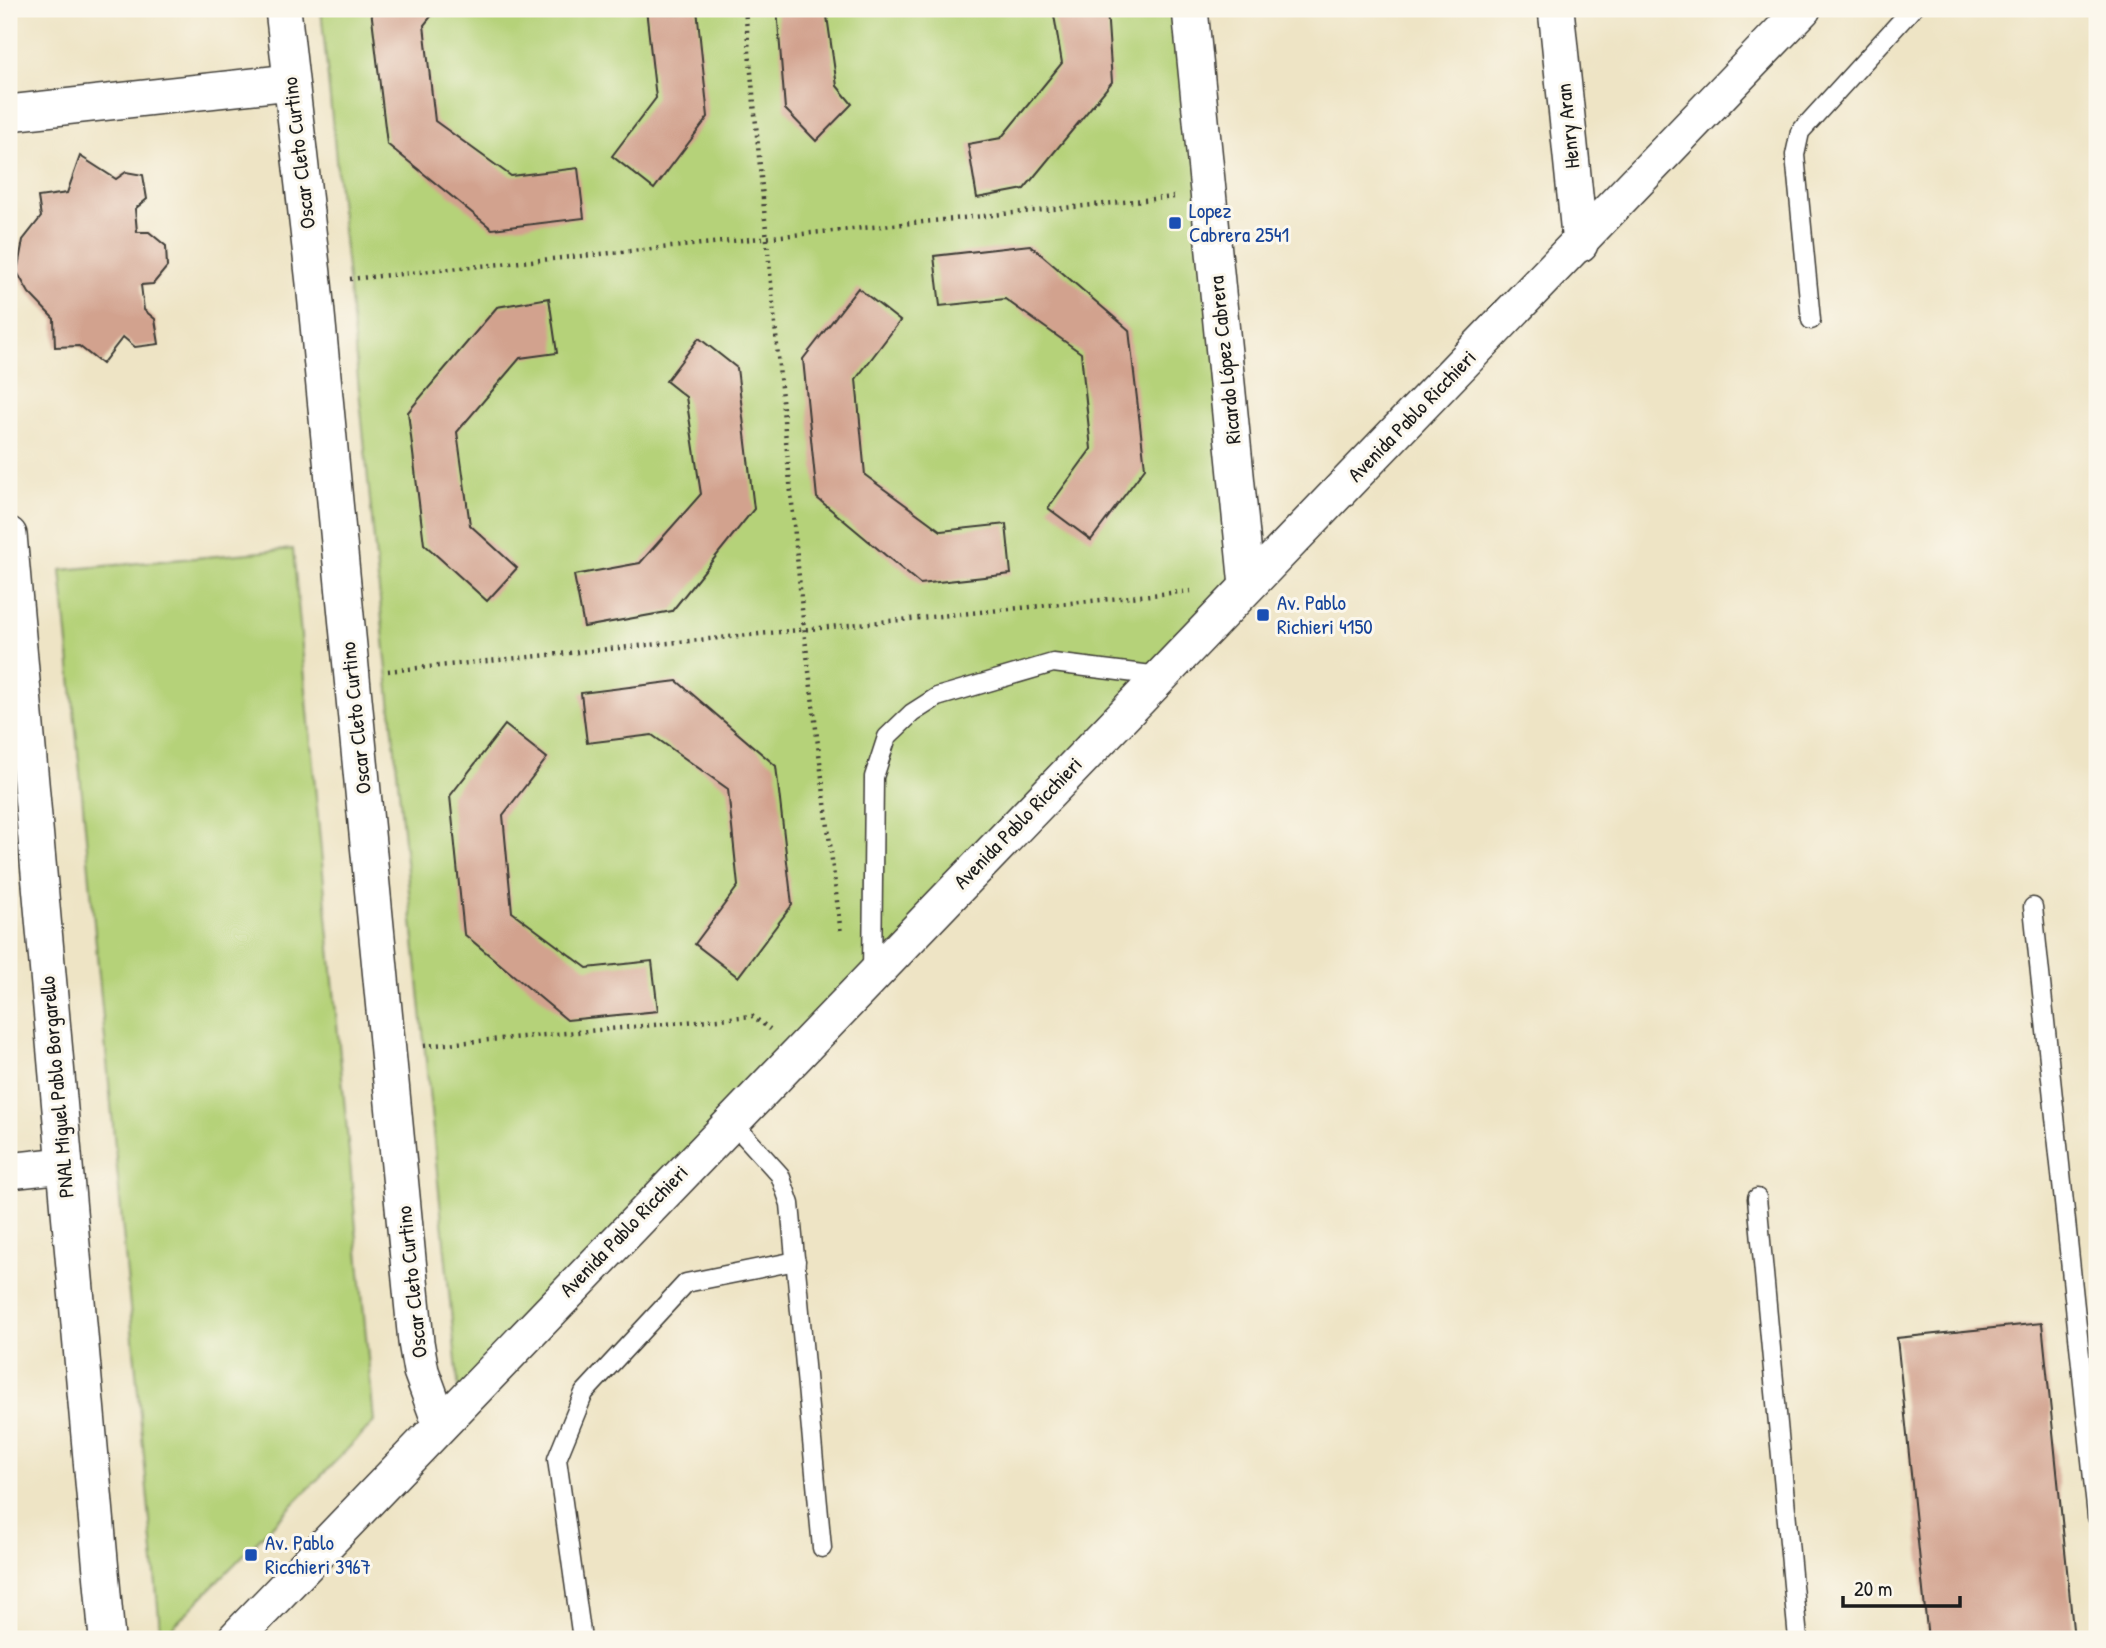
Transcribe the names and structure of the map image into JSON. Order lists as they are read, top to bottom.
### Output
{
  "streets": {
    "street": [
      "Henry Aran",
      "Oscar Cleto Curtino",
      "Ricardo López Cabrera",
      "Avenida Pablo Ricchieri",
      "PNAL Miguel Pablo Borgarello"
    ]
  },
  "crossings": [
    ["Henry Aran", "Avenida Pablo Ricchieri"],
    ["Oscar Cleto Curtino", "Avenida Pablo Ricchieri"],
    ["Ricardo López Cabrera", "Avenida Pablo Ricchieri"]
  ],
  "places": {
    "transit": ["Lopez Cabrera 2541", "Av. Pablo Richieri 4150", "Av. Pablo Ricchieri 3967"]
  },
  "scale_bar": "20 m"
}
